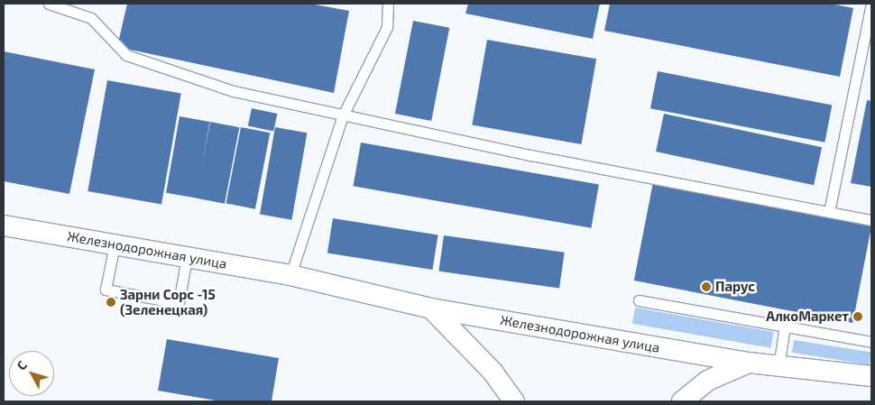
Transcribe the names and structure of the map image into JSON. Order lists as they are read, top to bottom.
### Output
{
  "streets": {
    "street": ["Железнодорожная улица"]
  },
  "places": ["Парус", "Зарни Сорс -15 (Зеленецкая)", "АлкоМаркет"],
  "north": "top left"
}
